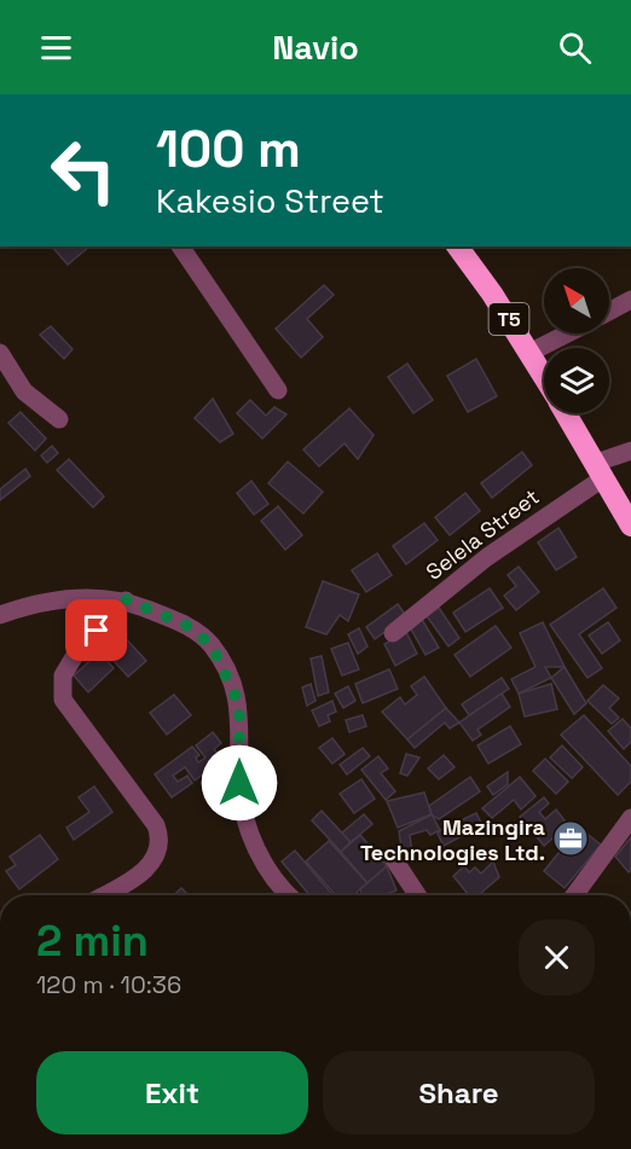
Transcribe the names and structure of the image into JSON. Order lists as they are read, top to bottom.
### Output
{
  "streets": {
    "highway": ["T5"],
    "street": ["Selela Street"]
  },
  "crossings": [
    ["T5", "Selela Street"]
  ],
  "places": {
    "office": ["Mazingira Technologies Ltd."]
  },
  "north": "top left",
  "page": {
    "header": "Navio",
    "turn": ["100 m", "Kakesio Street"],
    "heading": ["2 min", "120 m · 10:36"],
    "buttons": ["Exit", "Share"]
  }
}
